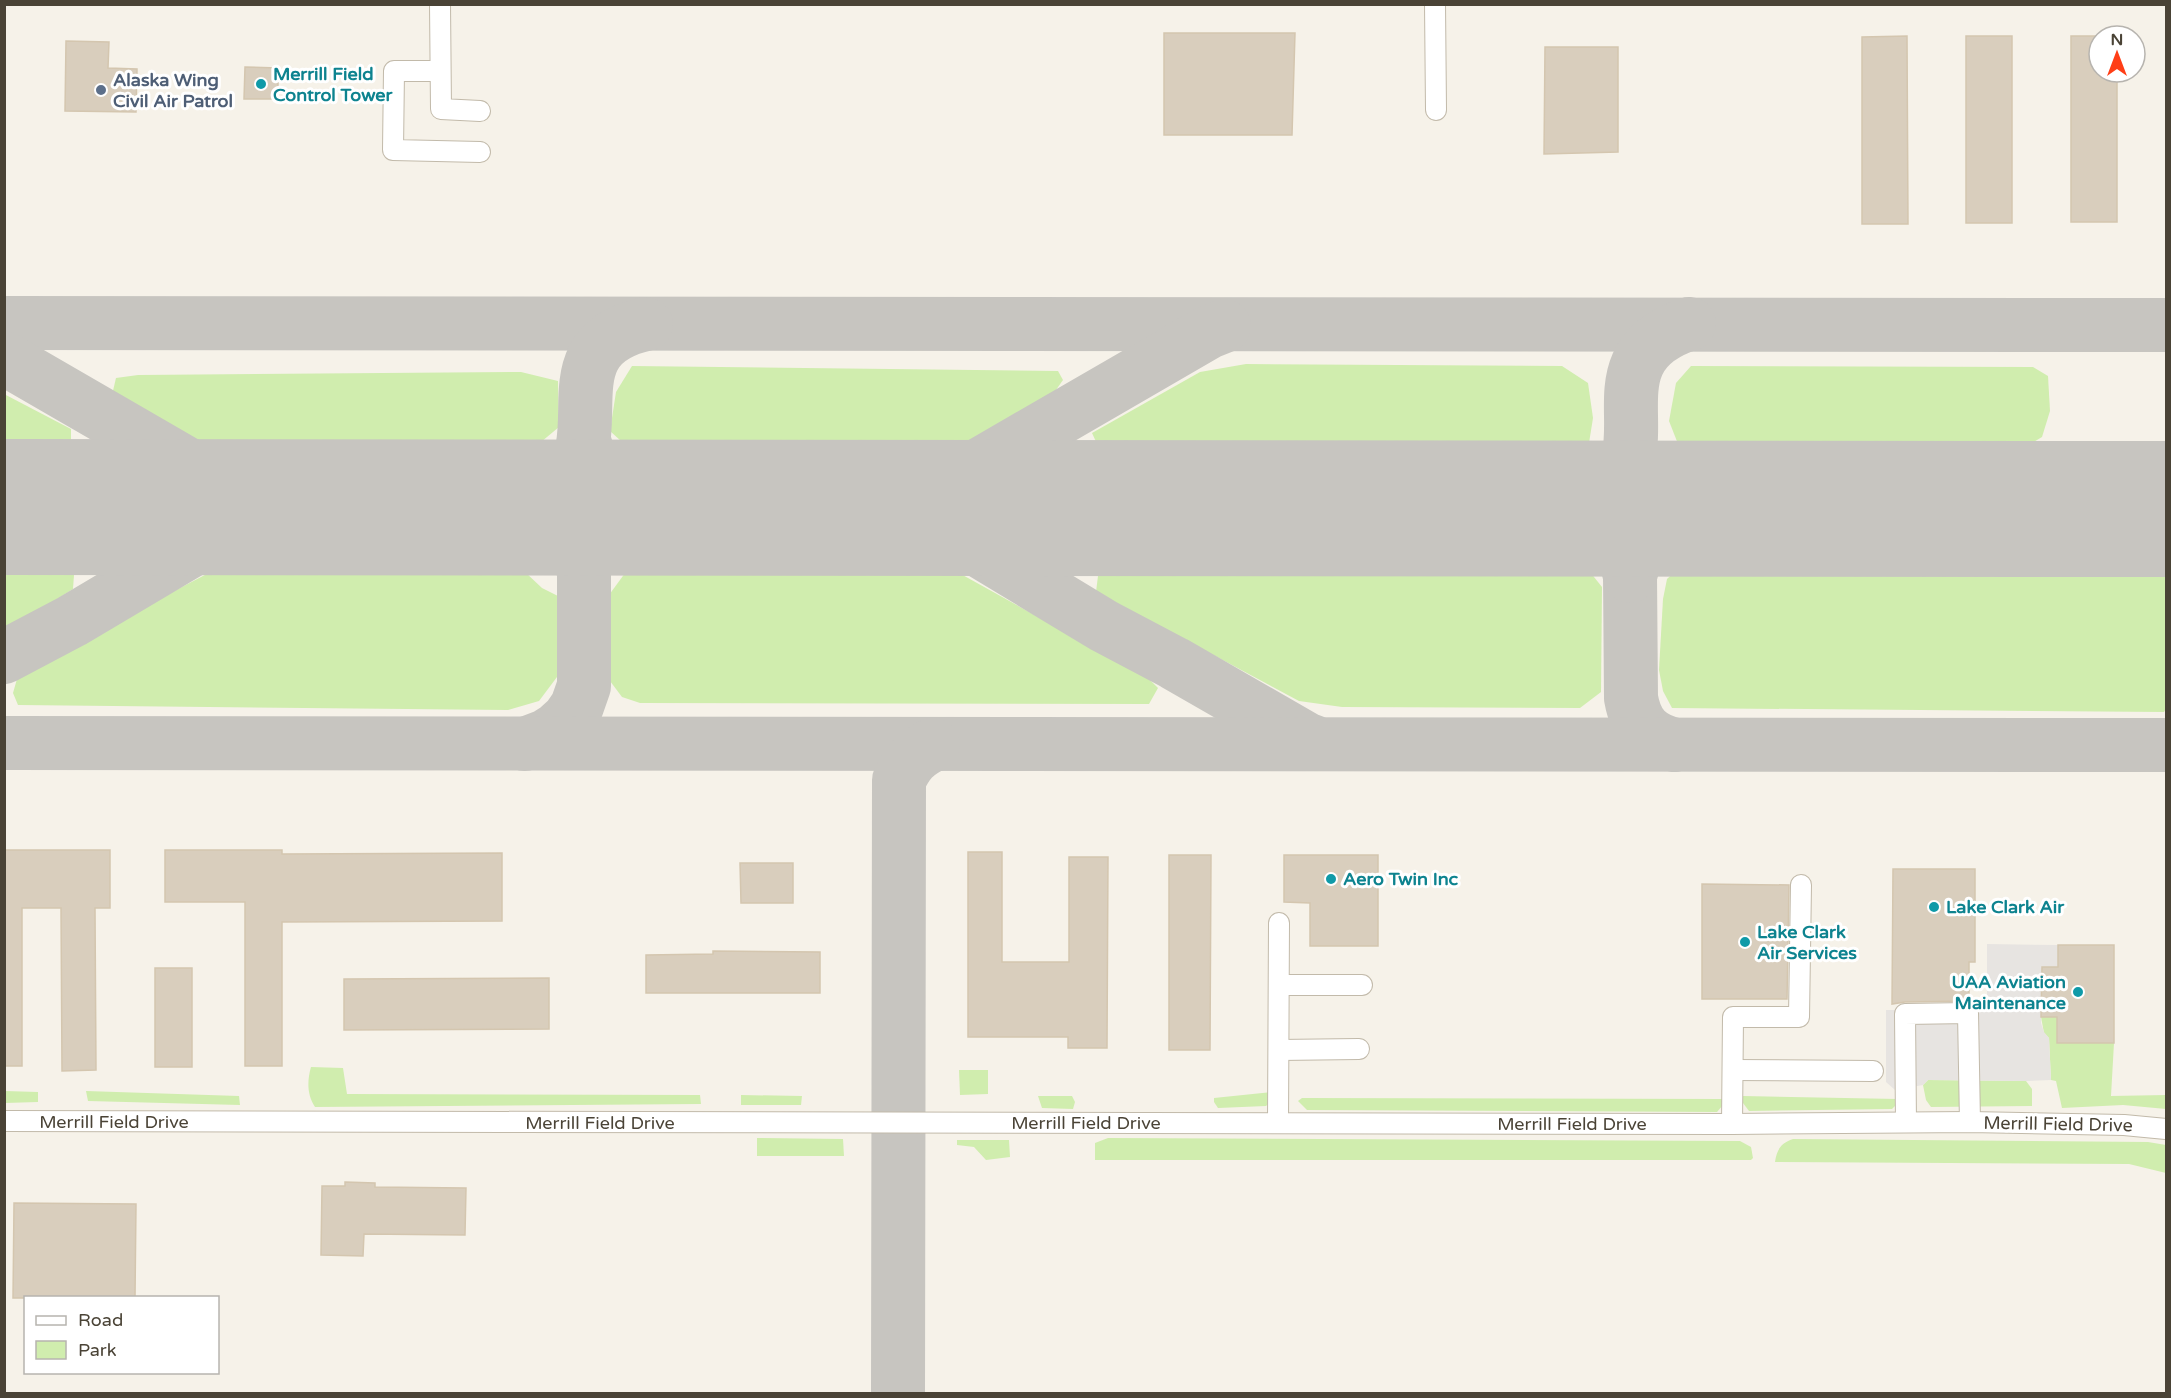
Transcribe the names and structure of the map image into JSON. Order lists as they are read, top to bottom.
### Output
{
  "streets": {
    "street": ["Merrill Field Drive"]
  },
  "places": [
    "Merrill Field Control Tower",
    "Alaska Wing Civil Air Patrol",
    "Aero Twin Inc",
    "Lake Clark Air",
    "Lake Clark Air Services",
    "UAA Aviation Maintenance"
  ],
  "legend": ["Road", "Park"],
  "north": "top"
}
